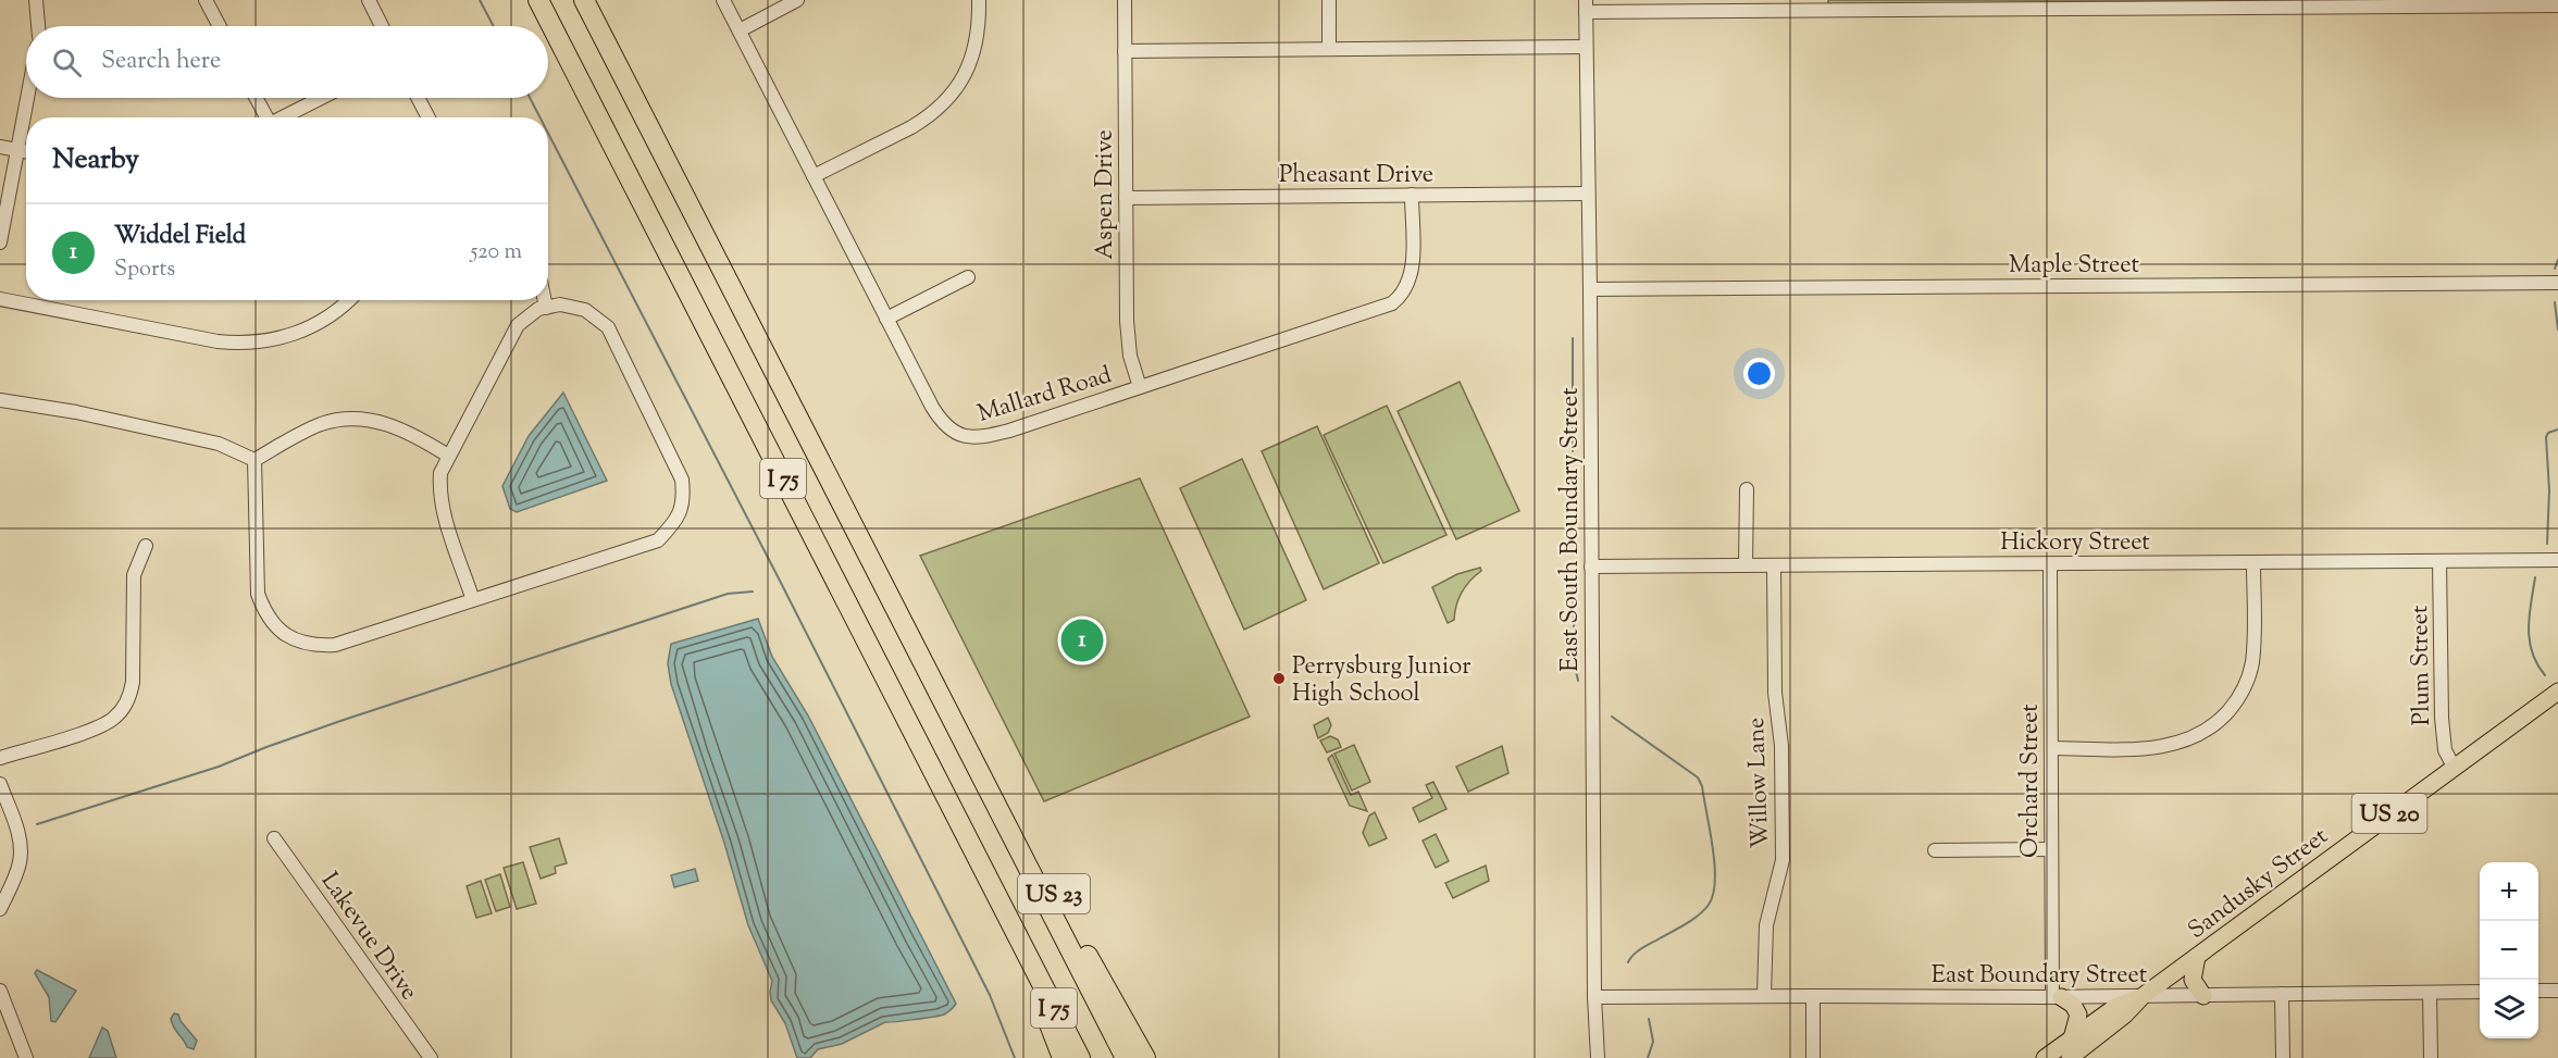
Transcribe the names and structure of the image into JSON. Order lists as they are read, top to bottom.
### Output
{
  "streets": {
    "highway": ["I 75", "US 23"],
    "main road": ["US 20", "Sandusky Street"],
    "street": [
      "Pheasant Drive",
      "Aspen Drive",
      "Maple Street",
      "Mallard Road",
      "East South Boundary Street",
      "Hickory Street",
      "Plum Street",
      "Orchard Street",
      "Willow Lane",
      "Lakevue Drive",
      "East Boundary Street"
    ]
  },
  "crossings": [
    ["Pheasant Drive", "Aspen Drive"],
    ["Pheasant Drive", "Mallard Road"],
    ["Pheasant Drive", "East South Boundary Street"],
    ["Aspen Drive", "Mallard Road"],
    ["Maple Street", "East South Boundary Street"],
    ["I 75", "US 23"],
    ["East South Boundary Street", "Hickory Street"],
    ["East South Boundary Street", "East Boundary Street"],
    ["Hickory Street", "Plum Street"],
    ["Hickory Street", "Orchard Street"],
    ["Hickory Street", "Willow Lane"],
    ["Plum Street", "Sandusky Street"],
    ["Orchard Street", "East Boundary Street"],
    ["Willow Lane", "East Boundary Street"],
    ["Sandusky Street", "East Boundary Street"]
  ],
  "places": ["Perrysburg Junior High School"],
  "page": {
    "search": "Search here",
    "heading": "Nearby",
    "list": [
      {
        "mark": "1",
        "name": "Widdel Field",
        "note": "Sports",
        "value": "520 m"
      }
    ],
    "pins": "1",
    "map_buttons": ["+", "−"]
  }
}
